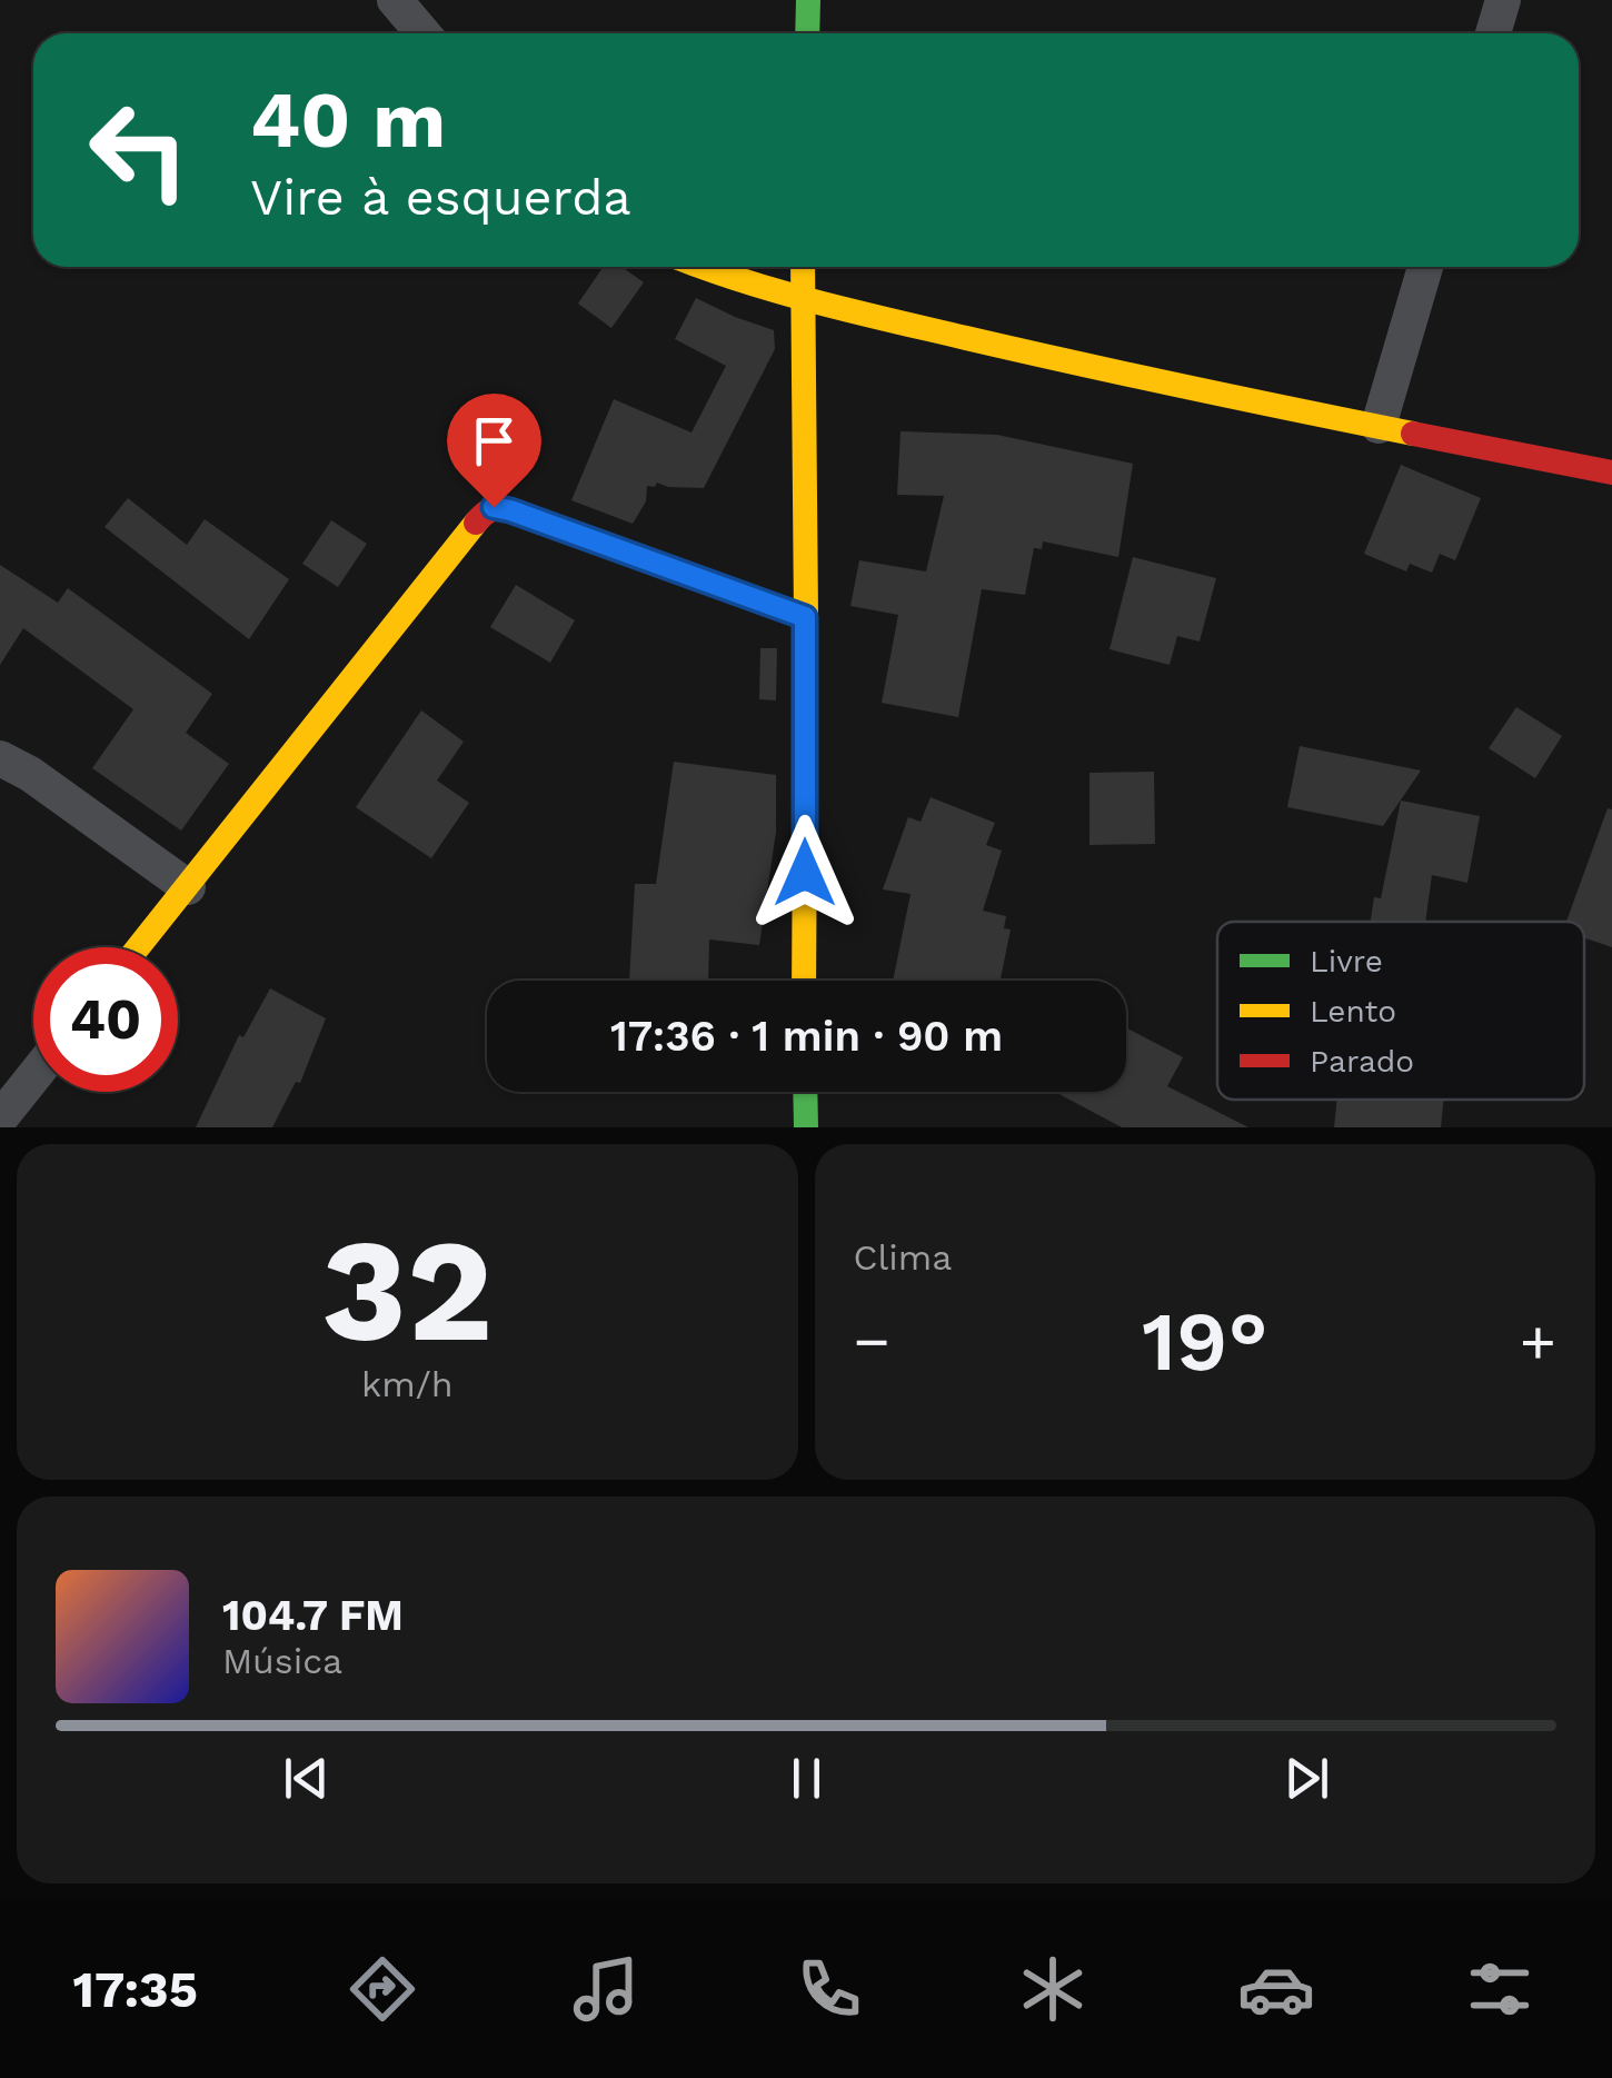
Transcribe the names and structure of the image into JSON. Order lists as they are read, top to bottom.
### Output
{
  "legend": ["Livre", "Lento", "Parado"],
  "page": {
    "turn": ["40 m", "Vire à esquerda"],
    "limit": "40",
    "trip": "17:36 · 1 min · 90 m",
    "tile": [
      ["32", "km/h"],
      "Clima"
    ],
    "heat": ["−", "19°", "+"],
    "song": ["104.7 FM", "Música"],
    "tabs": "17:35"
  }
}
